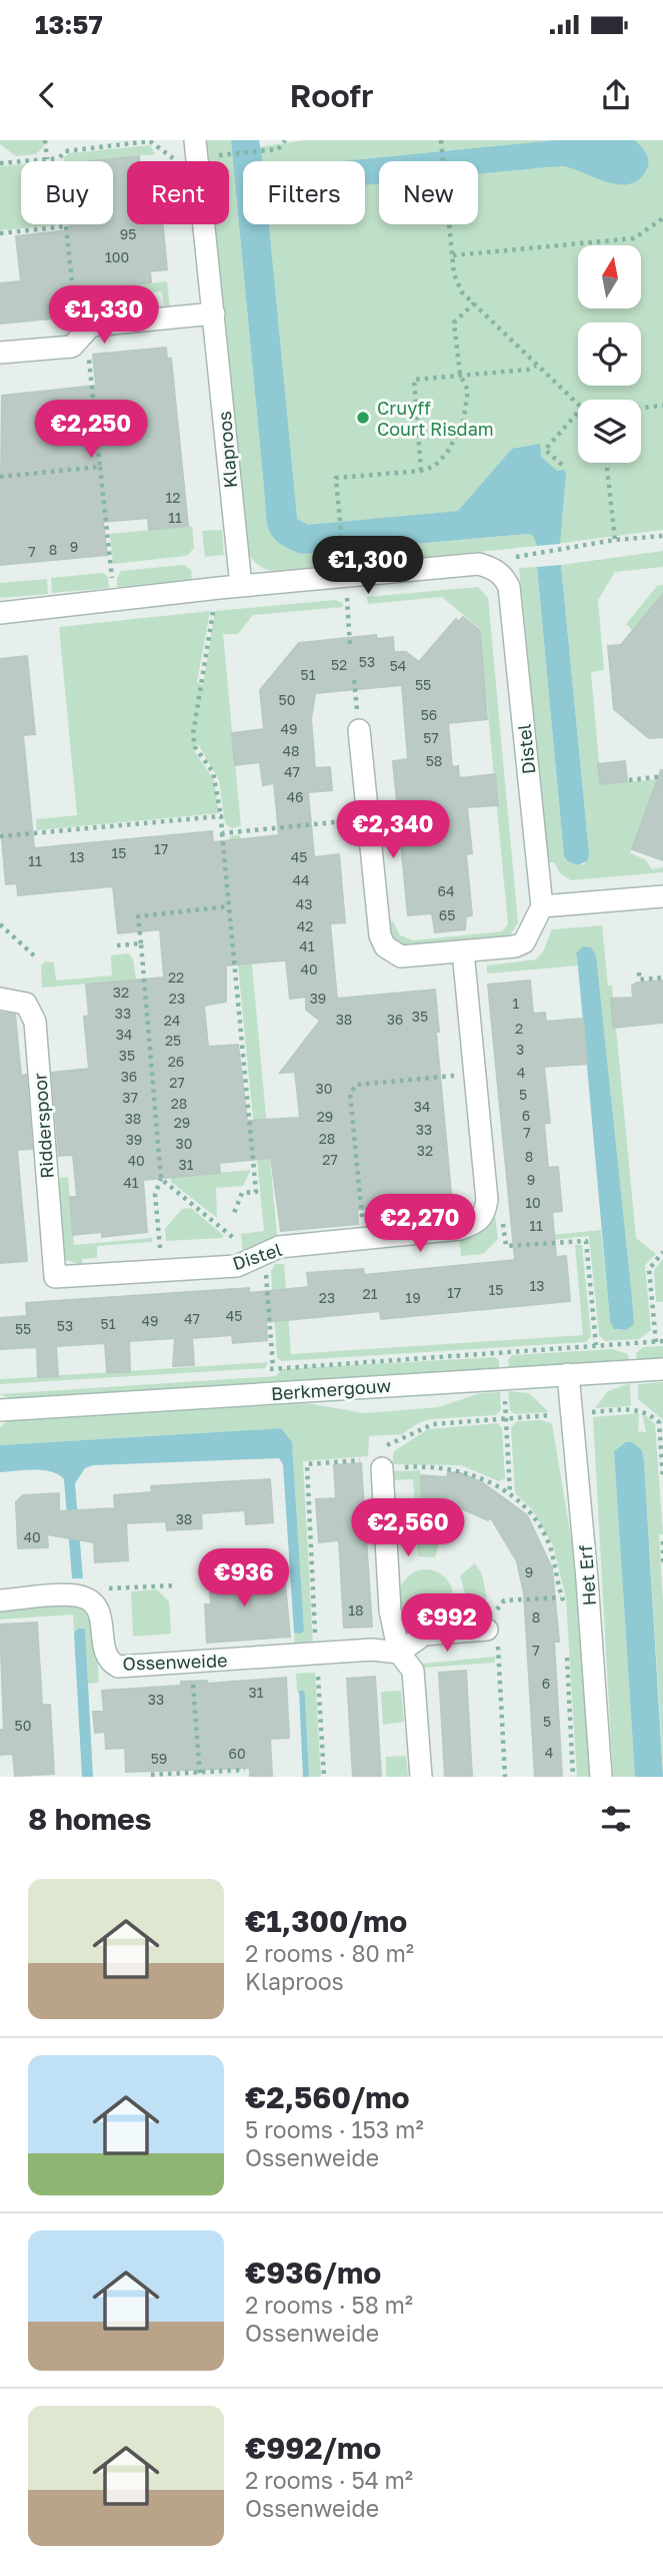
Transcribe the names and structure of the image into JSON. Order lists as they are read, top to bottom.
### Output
{
  "streets": {
    "street": [
      "Klaproos",
      "Distel",
      "Ridderspoor",
      "Berkmergouw",
      "Het Erf",
      "Ossenweide"
    ]
  },
  "crossings": [
    ["Distel", "Ridderspoor"],
    ["Berkmergouw", "Het Erf"]
  ],
  "places": ["Cruyff Court Risdam"],
  "house_numbers": [
    "95",
    "100",
    "12",
    "11",
    "9",
    "8",
    "7",
    "53",
    "52",
    "54",
    "51",
    "55",
    "50",
    "56",
    "49",
    "57",
    "48",
    "58",
    "47",
    "46",
    "17",
    "15",
    "13",
    "45",
    "11",
    "44",
    "64",
    "43",
    "65",
    "42",
    "41",
    "40",
    "22",
    "32",
    "23",
    "39",
    "1",
    "33",
    "35",
    "38",
    "36",
    "24",
    "2",
    "34",
    "25",
    "3",
    "35",
    "26",
    "4",
    "36",
    "27",
    "30",
    "5",
    "37",
    "28",
    "34",
    "6",
    "29",
    "38",
    "29",
    "33",
    "7",
    "28",
    "39",
    "30",
    "32",
    "8",
    "27",
    "40",
    "31",
    "9",
    "41",
    "10",
    "11",
    "13",
    "15",
    "17",
    "21",
    "23",
    "19",
    "45",
    "47",
    "49",
    "51",
    "53",
    "55",
    "38",
    "40",
    "9",
    "18",
    "8",
    "7",
    "6",
    "31",
    "33",
    "5",
    "50",
    "4",
    "60",
    "59"
  ],
  "north": "top",
  "page": {
    "status": "13:57",
    "header": "Roofr",
    "chip": [
      "Buy",
      "Rent",
      "Filters",
      "New"
    ],
    "price": [
      "€1,330",
      "€2,250",
      "€1,300",
      "€2,340",
      "€2,270",
      "€2,560",
      "€936",
      "€992"
    ],
    "heading": "8 homes",
    "list": [
      {
        "name": "€1,300/mo",
        "note": "2 rooms · 80 m² · Klaproos"
      },
      {
        "name": "€2,560/mo",
        "note": "5 rooms · 153 m² · Ossenweide"
      },
      {
        "name": "€936/mo",
        "note": "2 rooms · 58 m² · Ossenweide"
      },
      {
        "name": "€992/mo",
        "note": "2 rooms · 54 m² · Ossenweide"
      }
    ]
  }
}
